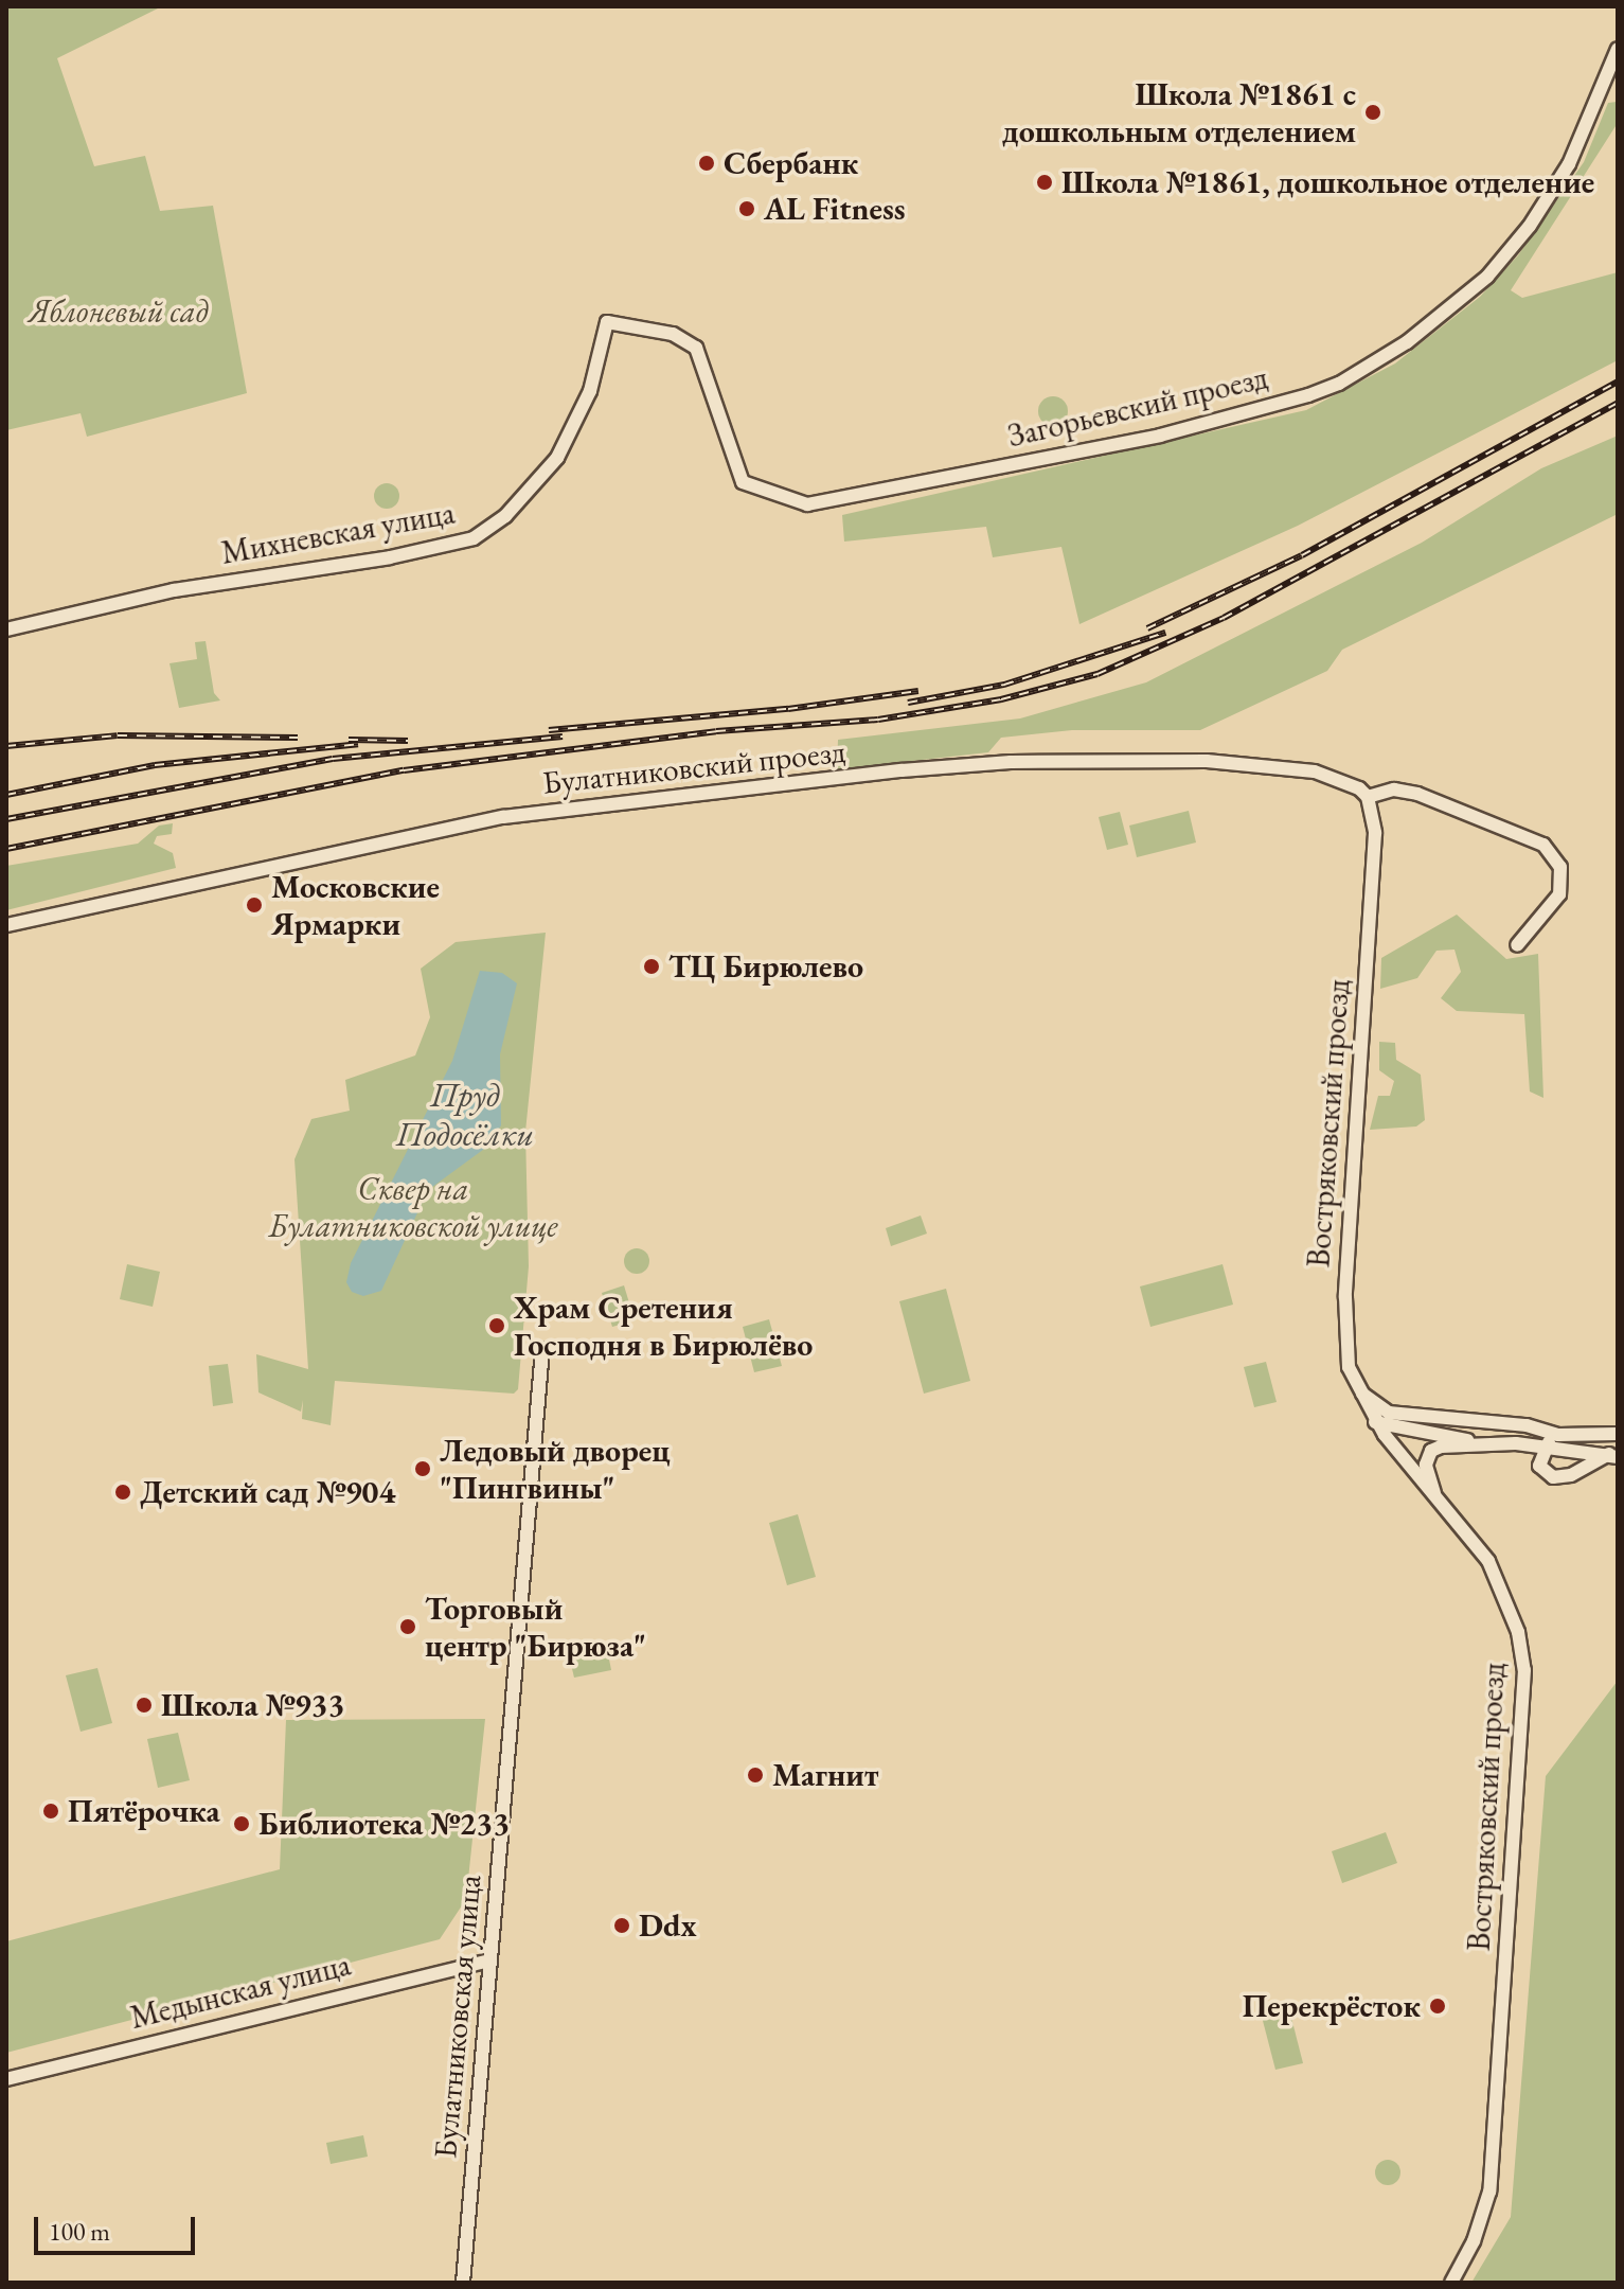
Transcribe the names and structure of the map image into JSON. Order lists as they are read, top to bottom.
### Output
{
  "streets": {
    "street": [
      "Загорьевский проезд",
      "Михневская улица",
      "Булатниковский проезд",
      "Востряковский проезд",
      "Медынская улица",
      "Булатниковская улица"
    ]
  },
  "crossings": [
    ["Загорьевский проезд", "Михневская улица"],
    ["Булатниковский проезд", "Востряковский проезд"],
    ["Медынская улица", "Булатниковская улица"]
  ],
  "water": ["Пруд Подосёлки"],
  "parks": ["Яблоневый сад", "Сквер на Булатниковской улице"],
  "places": [
    "Школа №1861 с дошкольным отделением",
    "Сбербанк",
    "Школа №1861, дошкольное отделение",
    "AL Fitness",
    "Московские Ярмарки",
    "ТЦ Бирюлево",
    "Храм Сретения Господня в Бирюлёво",
    "Ледовый дворец \"Пингвины\"",
    "Детский сад №904",
    "Торговый центр \"Бирюза\"",
    "Школа №933",
    "Магнит",
    "Пятёрочка",
    "Библиотека №233",
    "Ddx",
    "Перекрёсток"
  ],
  "scale_bar": "100 m"
}
